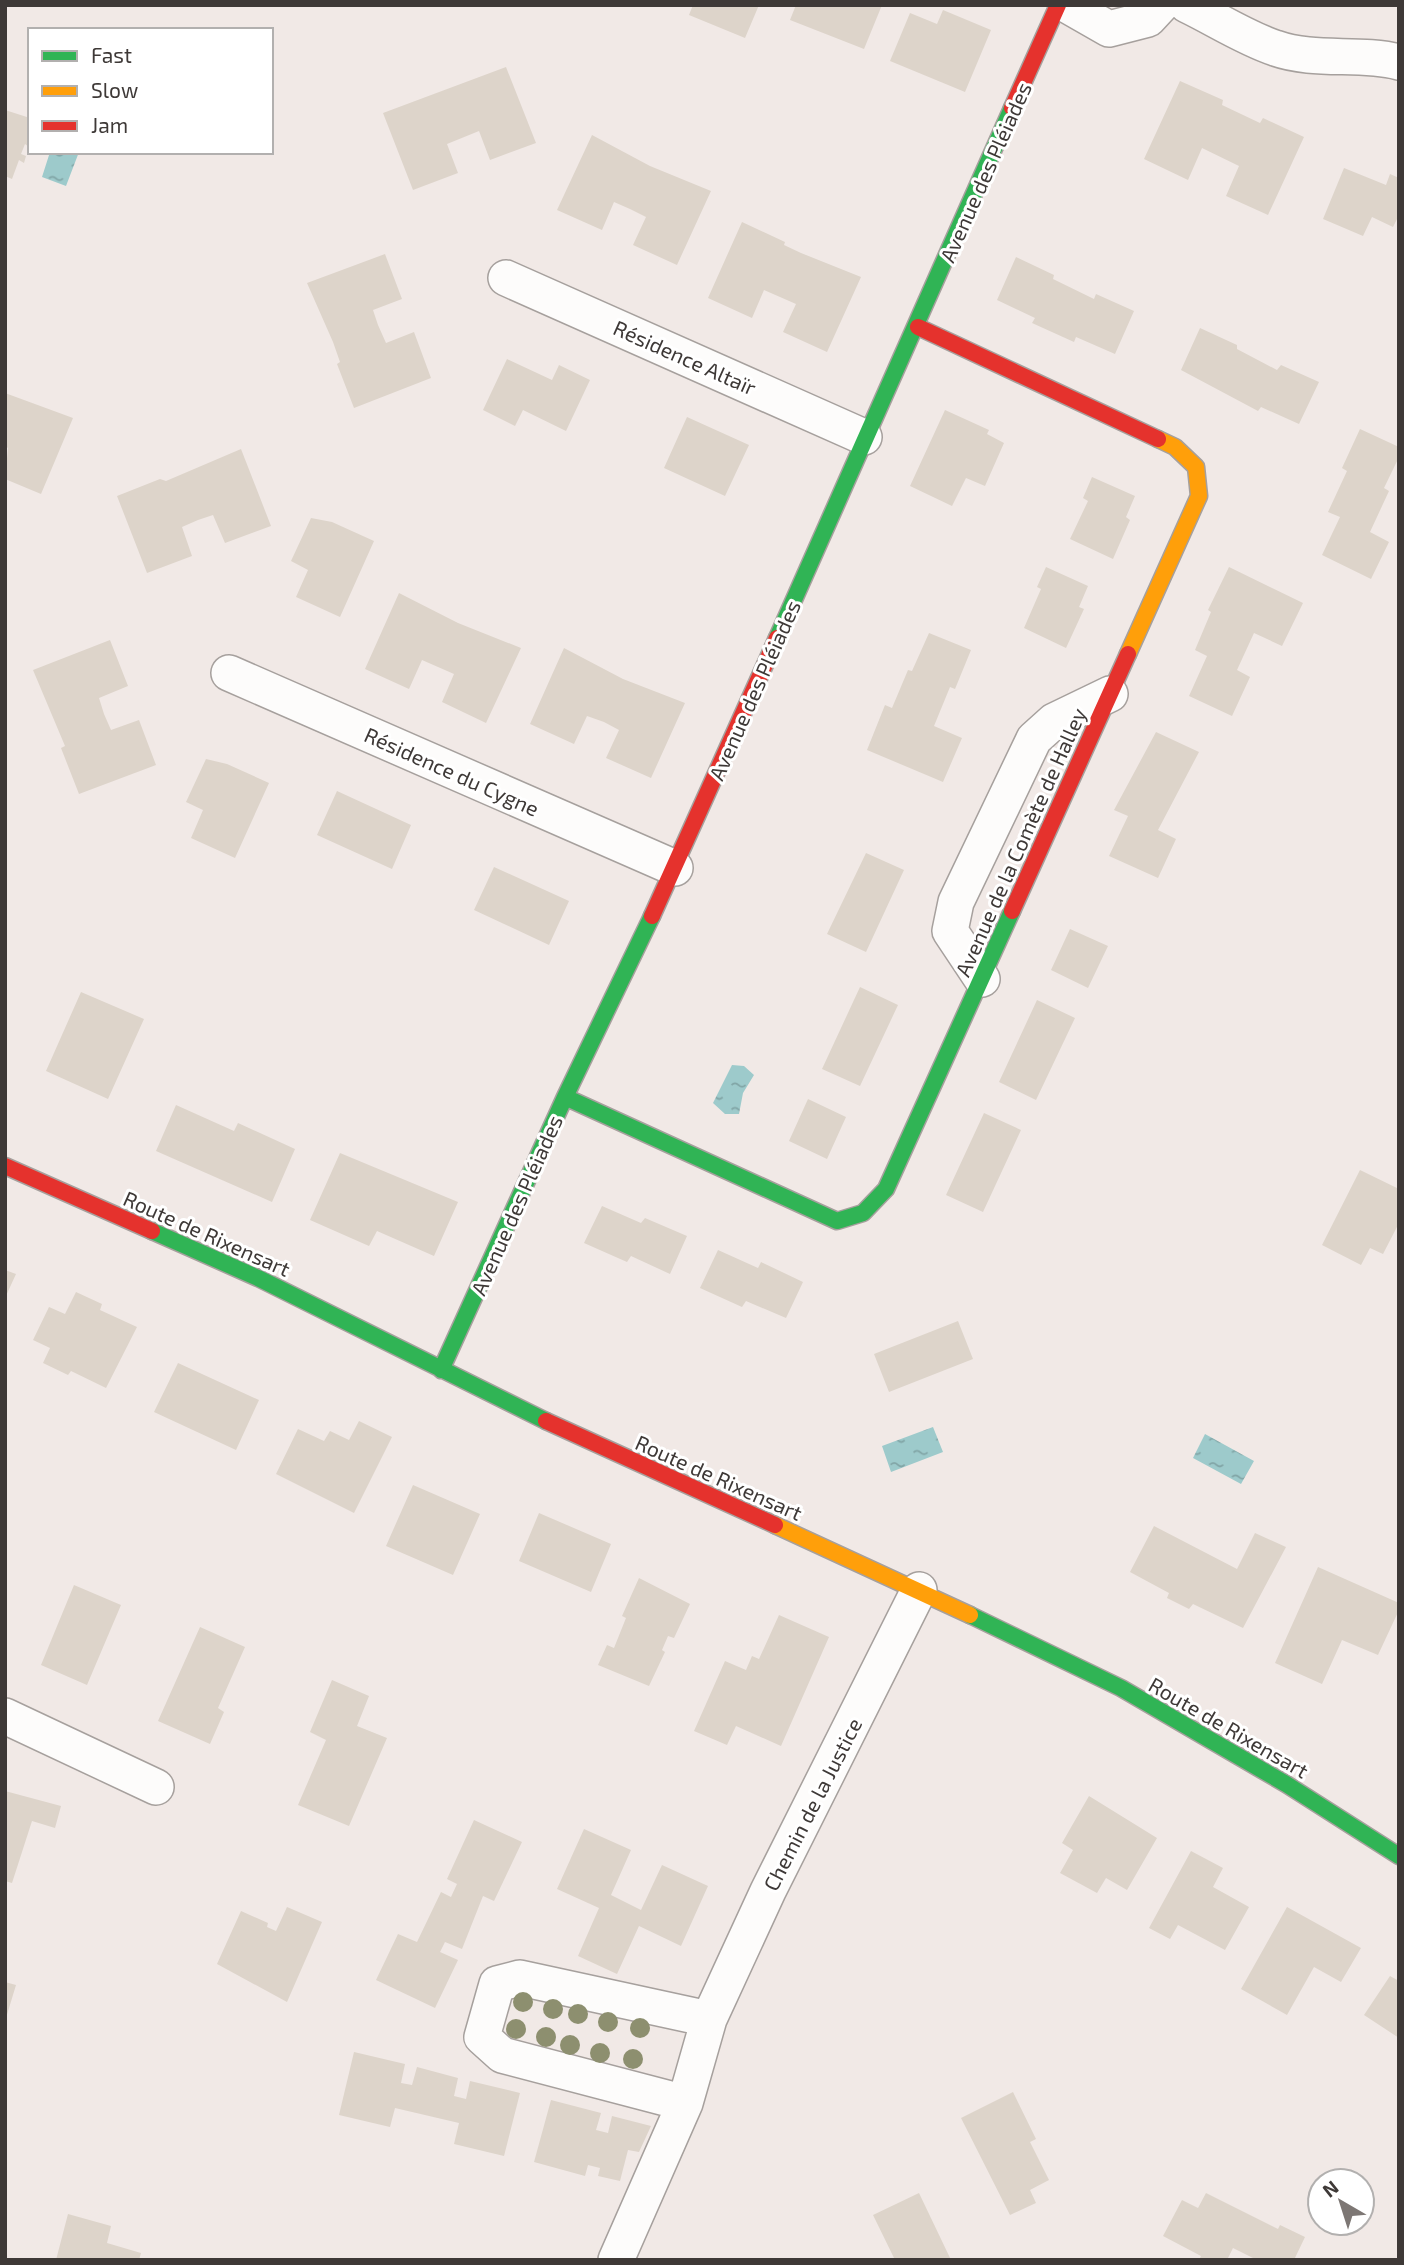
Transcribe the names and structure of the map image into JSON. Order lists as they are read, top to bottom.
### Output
{
  "streets": {
    "street": [
      "Avenue des Pléiades",
      "Résidence Altaïr",
      "Résidence du Cygne",
      "Avenue de la Comète de Halley",
      "Route de Rixensart",
      "Chemin de la Justice"
    ]
  },
  "crossings": [
    ["Avenue des Pléiades", "Résidence Altaïr"],
    ["Avenue des Pléiades", "Résidence du Cygne"],
    ["Avenue des Pléiades", "Avenue de la Comète de Halley"],
    ["Avenue des Pléiades", "Route de Rixensart"],
    ["Route de Rixensart", "Chemin de la Justice"]
  ],
  "legend": ["Fast", "Slow", "Jam"],
  "north": "top left"
}
